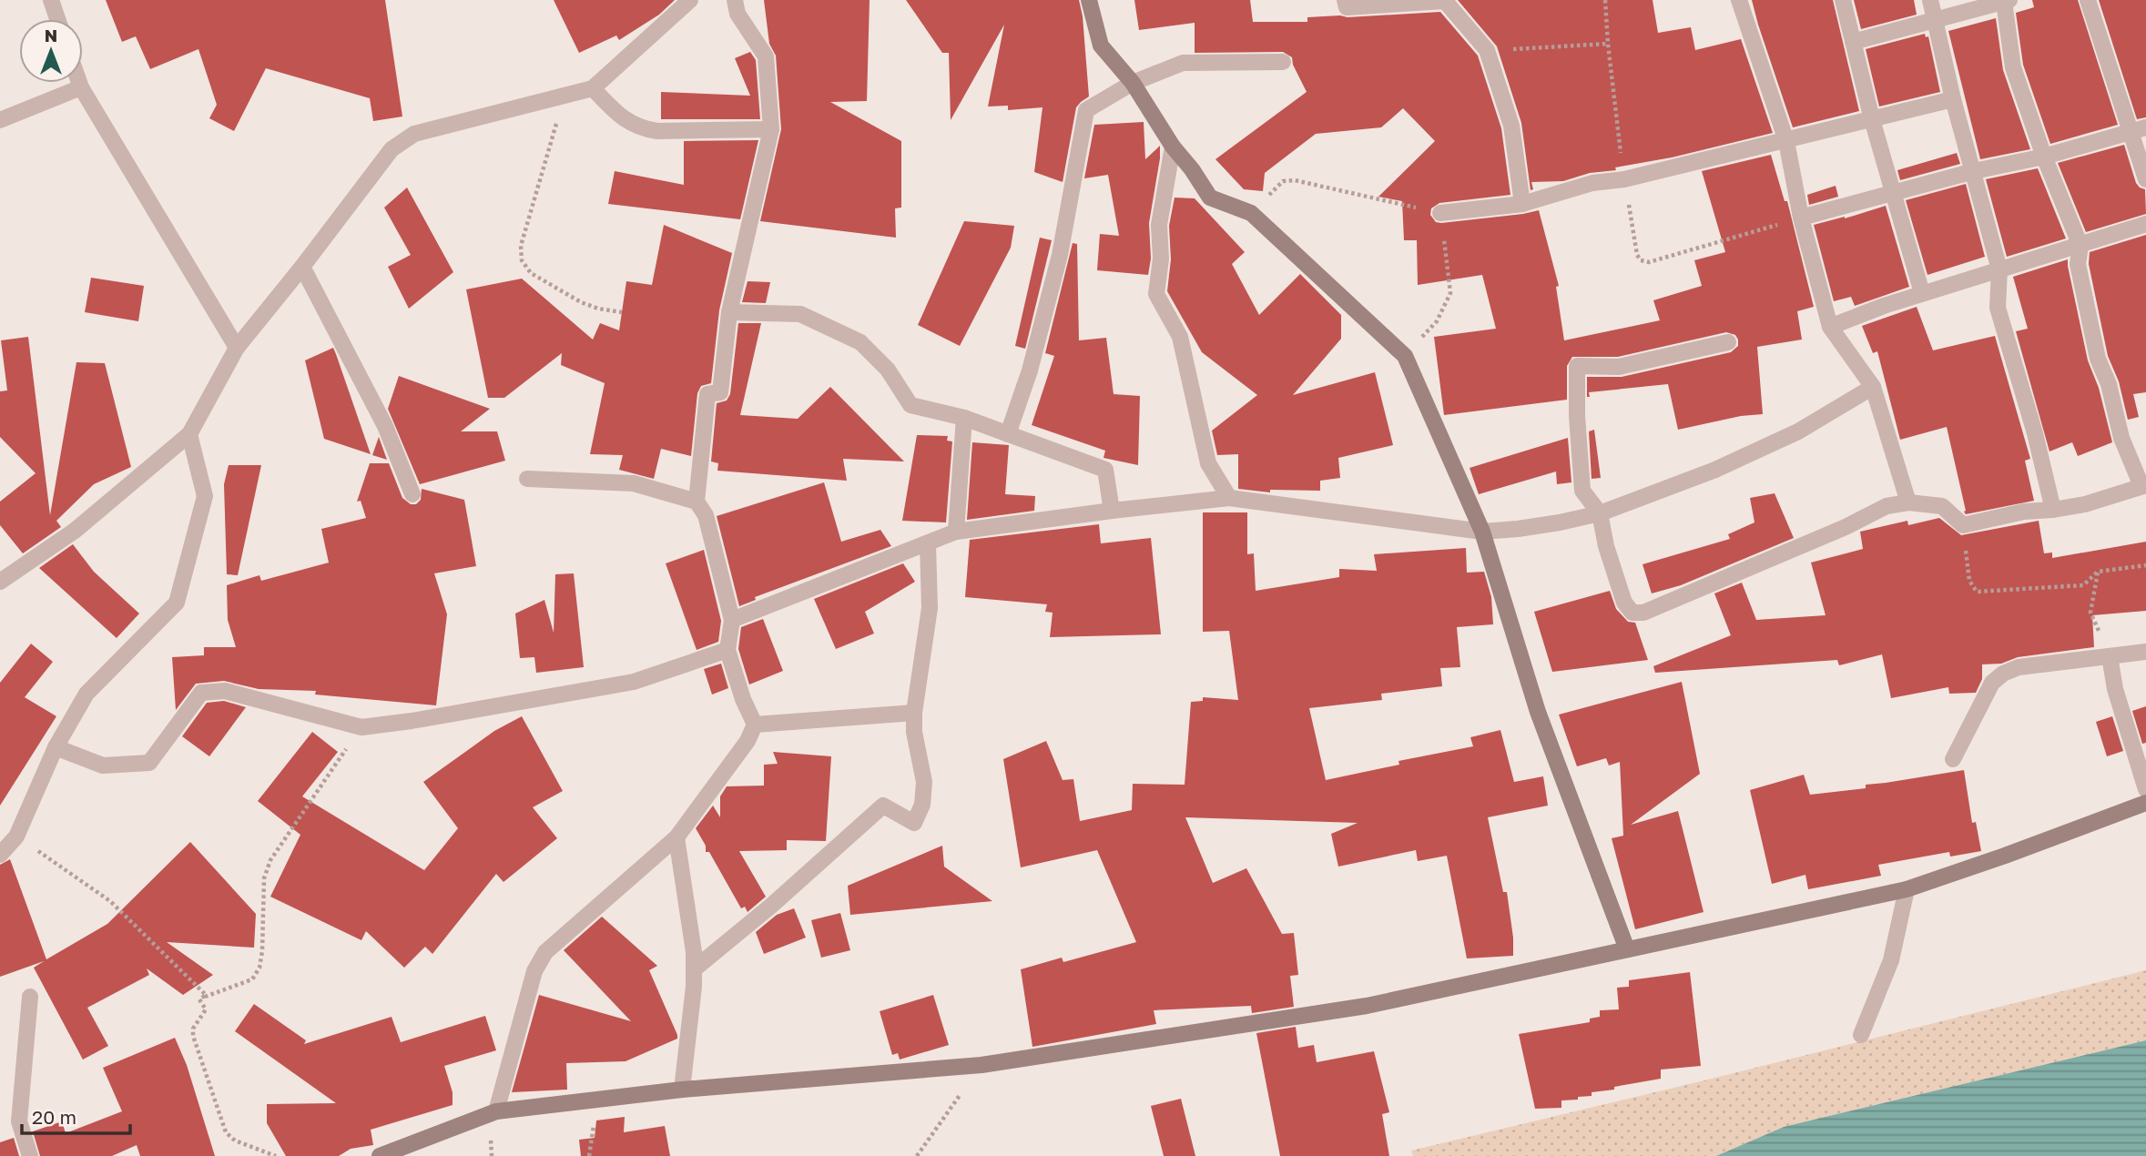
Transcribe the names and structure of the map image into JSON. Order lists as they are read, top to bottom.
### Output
{
  "scale_bar": "20 m",
  "north": "top"
}
